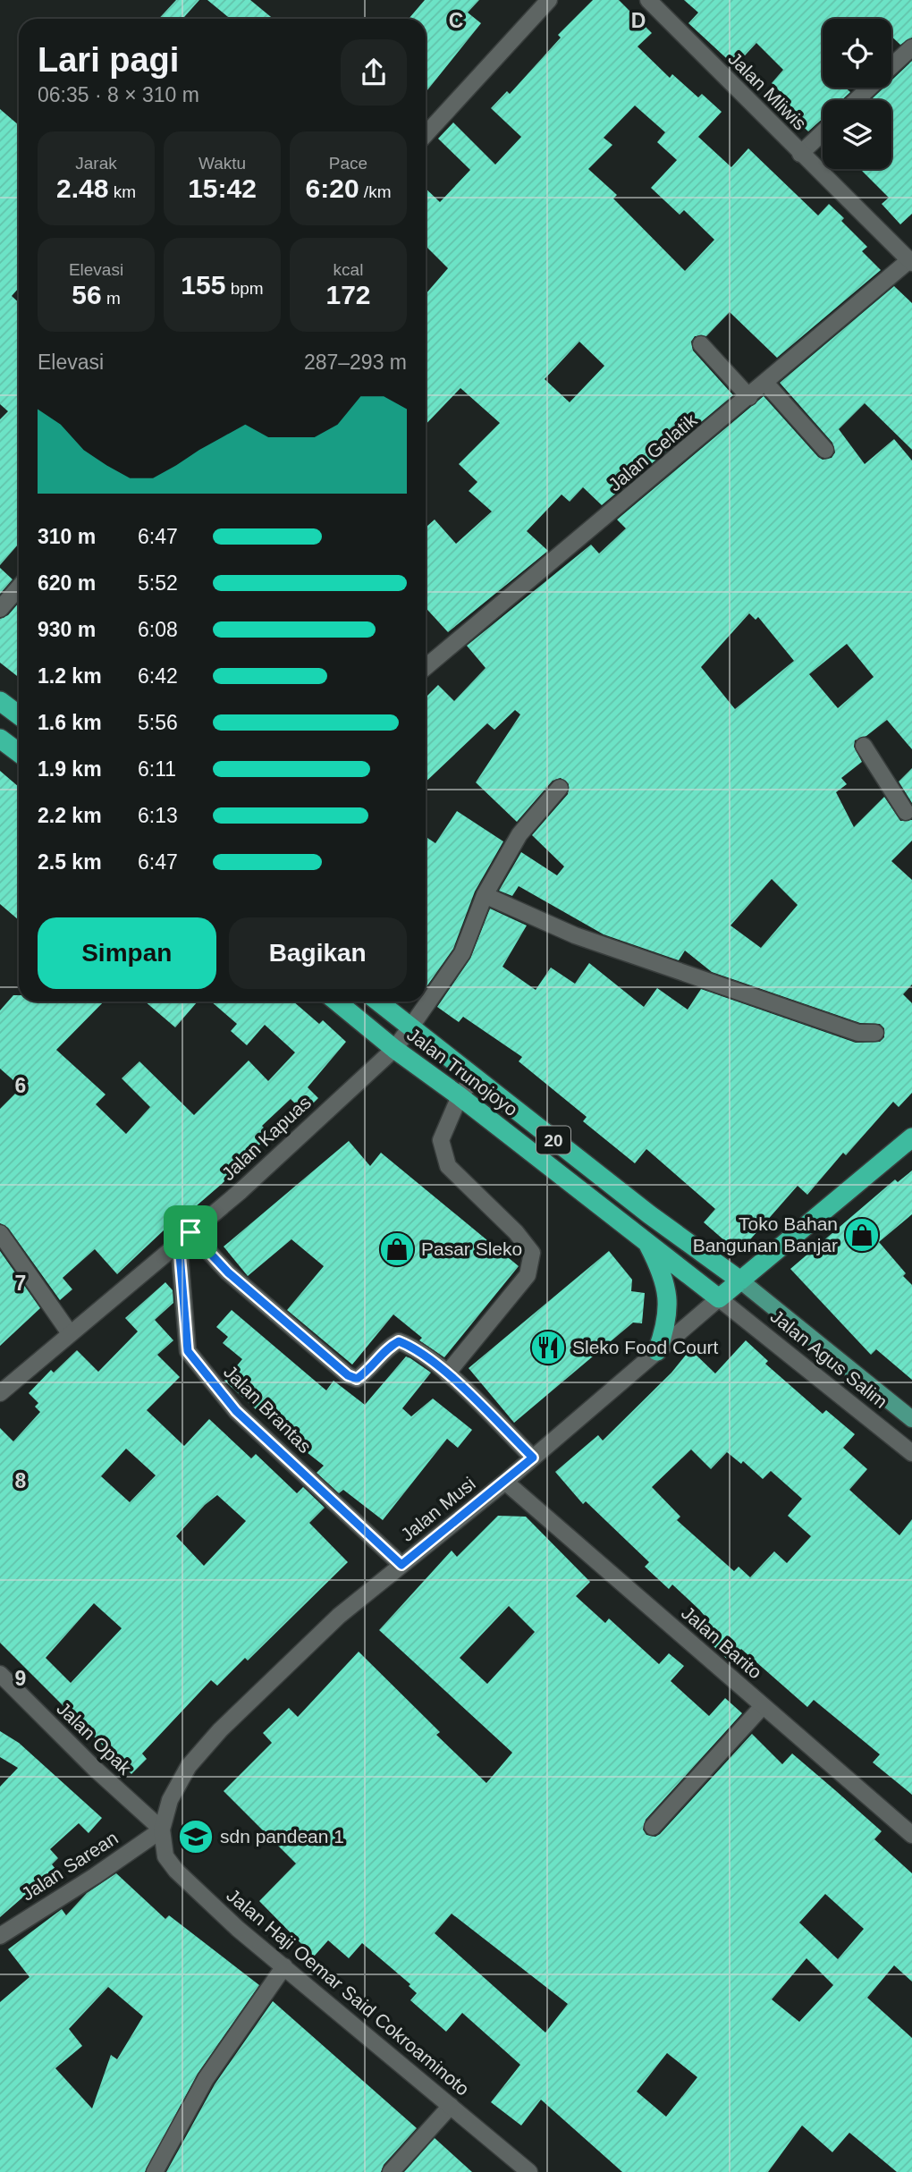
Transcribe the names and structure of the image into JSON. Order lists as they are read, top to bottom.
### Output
{
  "streets": {
    "highway": ["Jalan Trunojoyo", "20"],
    "street": [
      "Jalan Mliwis",
      "Jalan Gelatik",
      "Jalan Kapuas",
      "Jalan Agus Salim",
      "Jalan Brantas",
      "Jalan Musi",
      "Jalan Barito",
      "Jalan Opak",
      "Jalan Sarean",
      "Jalan Haji Oemar Said Cokroaminoto"
    ]
  },
  "crossings": [
    ["Jalan Mliwis", "Jalan Gelatik"],
    ["Jalan Trunojoyo", "Jalan Kapuas"],
    ["Jalan Trunojoyo", "Jalan Agus Salim"],
    ["Jalan Trunojoyo", "Jalan Musi"],
    ["Jalan Kapuas", "Jalan Brantas"],
    ["Jalan Agus Salim", "Jalan Musi"],
    ["Jalan Brantas", "Jalan Musi"],
    ["Jalan Musi", "Jalan Barito"],
    ["Jalan Musi", "Jalan Opak"],
    ["Jalan Musi", "Jalan Sarean"],
    ["Jalan Musi", "Jalan Haji Oemar Said Cokroaminoto"],
    ["Jalan Opak", "Jalan Sarean"],
    ["Jalan Opak", "Jalan Haji Oemar Said Cokroaminoto"],
    ["Jalan Sarean", "Jalan Haji Oemar Said Cokroaminoto"]
  ],
  "places": {
    "shop": ["Toko Bahan Bangunan Banjar", "Pasar Sleko"],
    "restaurant": ["Sleko Food Court"],
    "school or university": ["sdn pandean 1"]
  },
  "page": {
    "heading": ["Lari pagi", "06:35 · 8 × 310 m"],
    "stats": [
      ["Jarak", "2.48 km"],
      ["Waktu", "15:42"],
      ["Pace", "6:20 /km"],
      ["Elevasi", "56 m"],
      ["155 bpm"],
      ["kcal", "172"]
    ],
    "chart": ["Elevasi", "287–293 m"],
    "list": [
      {
        "name": "310 m",
        "note": "6:47"
      },
      {
        "name": "620 m",
        "note": "5:52"
      },
      {
        "name": "930 m",
        "note": "6:08"
      },
      {
        "name": "1.2 km",
        "note": "6:42"
      },
      {
        "name": "1.6 km",
        "note": "5:56"
      },
      {
        "name": "1.9 km",
        "note": "6:11"
      },
      {
        "name": "2.2 km",
        "note": "6:13"
      },
      {
        "name": "2.5 km",
        "note": "6:47"
      }
    ],
    "buttons": ["Simpan", "Bagikan"]
  },
  "grid": {
    "columns": ["C", "D"],
    "rows": [
      "6",
      "7",
      "8",
      "9"
    ]
  }
}
